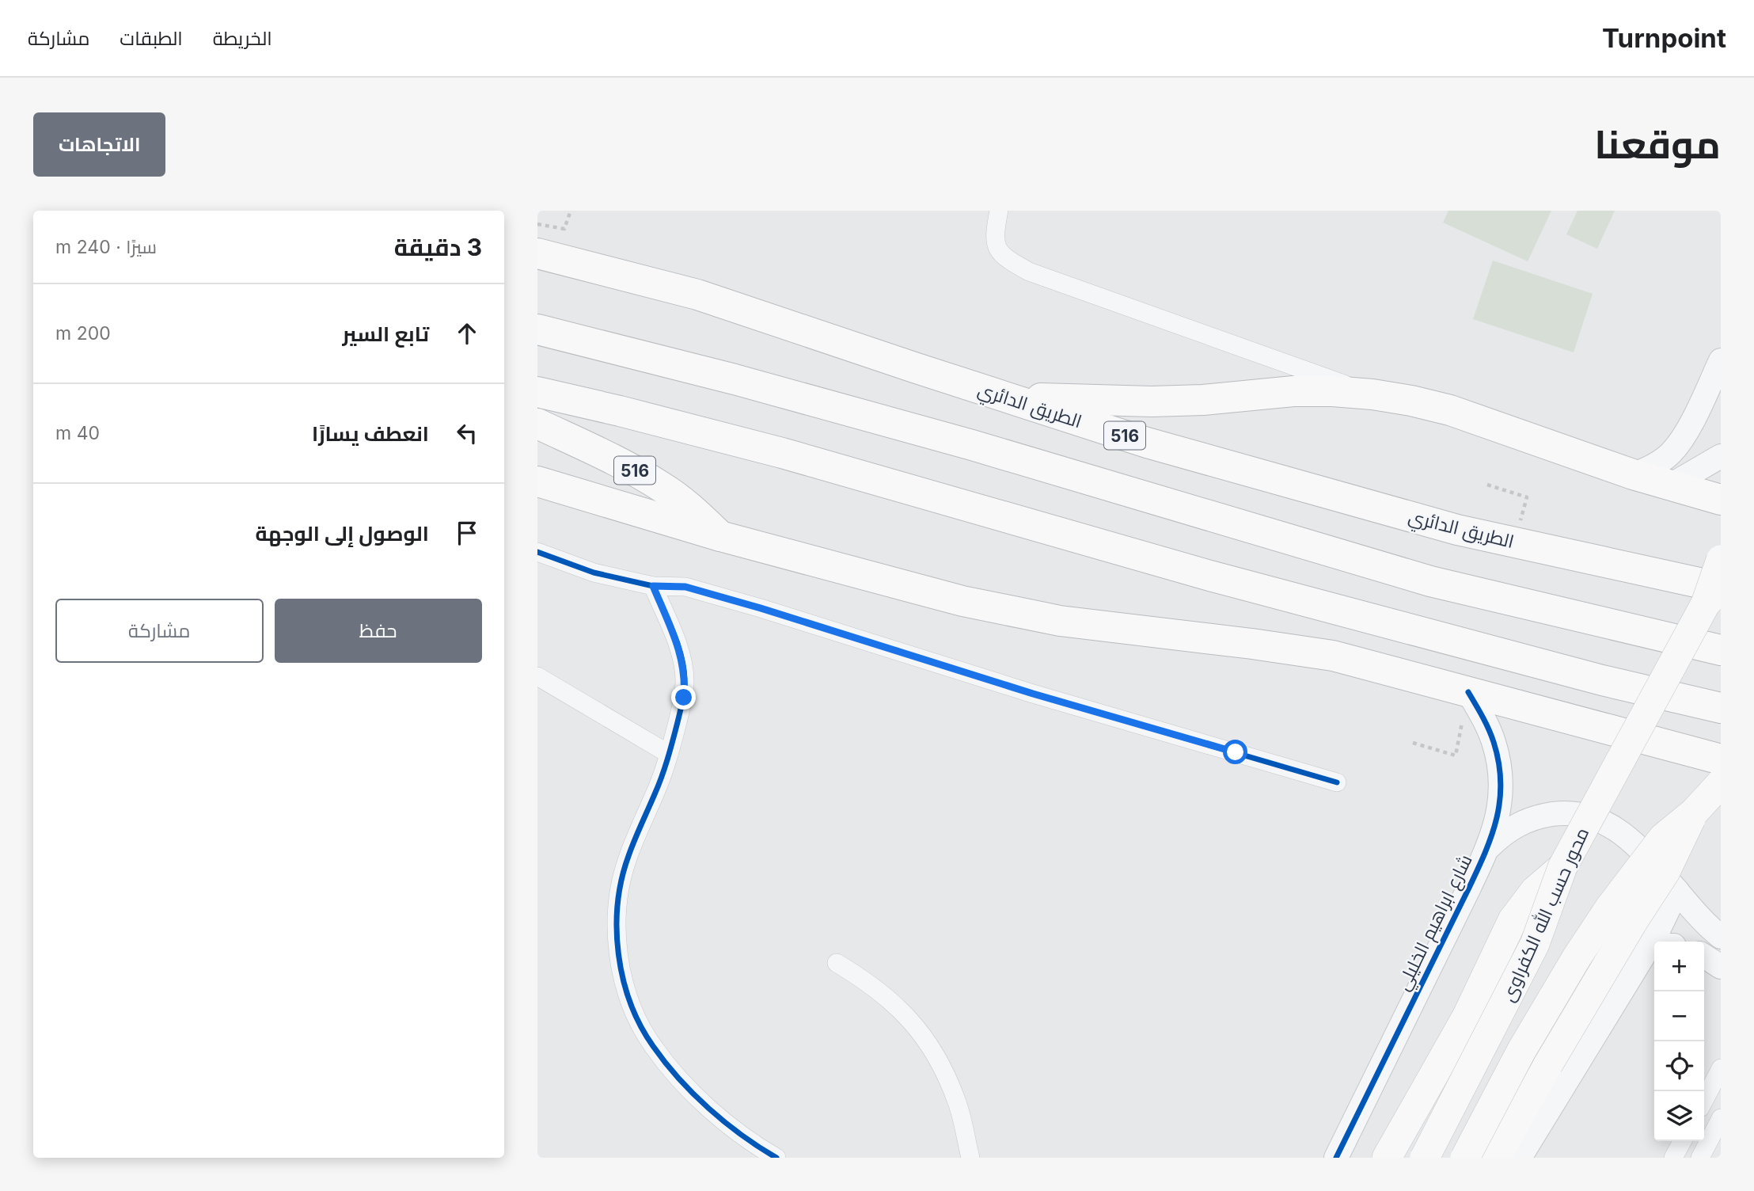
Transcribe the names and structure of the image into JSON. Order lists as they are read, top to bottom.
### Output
{
  "streets": {
    "highway": ["الطريق الدائري", "516"],
    "main road": ["محور حسب الله الكفراوى"],
    "street": ["شارع ابراهيم الخليلي"]
  },
  "crossings": [
    ["الطريق الدائري", "محور حسب الله الكفراوى"],
    ["516", "شارع ابراهيم الخليلي"]
  ],
  "page": {
    "header": "Turnpoint",
    "nav": ["الخريطة", "الطبقات", "مشاركة"],
    "title": "موقعنا",
    "buttons": [
      "الاتجاهات",
      ["حفظ", "مشاركة"]
    ],
    "heading": ["3 دقيقة", "سيرًا · 240 m"],
    "list": [
      ["تابع السير", "200 m"],
      ["انعطف يسارًا", "40 m"],
      "الوصول إلى الوجهة"
    ],
    "map_buttons": ["+", "−"]
  }
}
